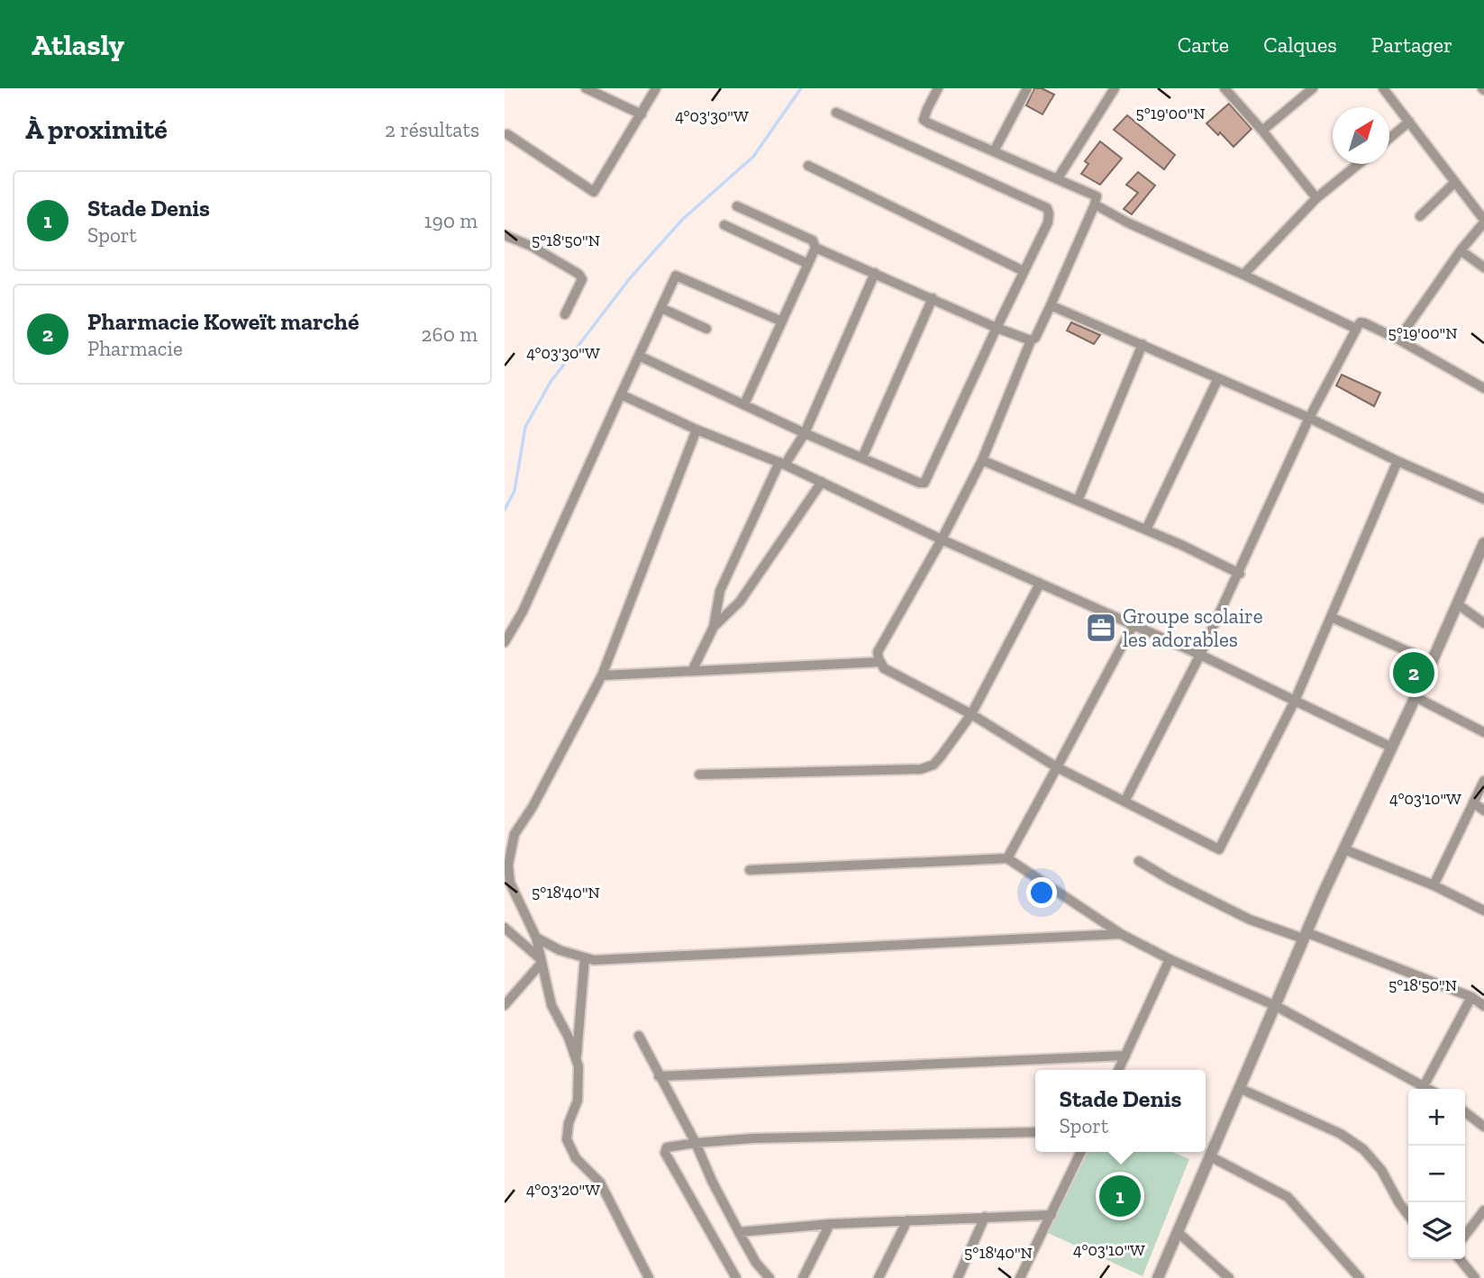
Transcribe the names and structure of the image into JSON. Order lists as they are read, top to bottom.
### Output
{
  "places": {
    "office": ["Groupe scolaire les adorables"]
  },
  "north": "top right",
  "page": {
    "header": "Atlasly",
    "nav": ["Carte", "Calques", "Partager"],
    "heading": ["À proximité", "2 résultats"],
    "list": [
      {
        "mark": "1",
        "name": "Stade Denis",
        "note": "Sport",
        "value": "190 m"
      },
      {
        "mark": "2",
        "name": "Pharmacie Koweït marché",
        "note": "Pharmacie",
        "value": "260 m"
      }
    ],
    "pins": ["2", "1"],
    "popup": ["Stade Denis", "Sport"],
    "map_buttons": ["+", "−"]
  },
  "coordinates": [
    "5°19'00\"N",
    "4°03'30\"W",
    "5°18'50\"N",
    "4°03'10\"W",
    "5°18'40\"N",
    "4°03'20\"W"
  ]
}
